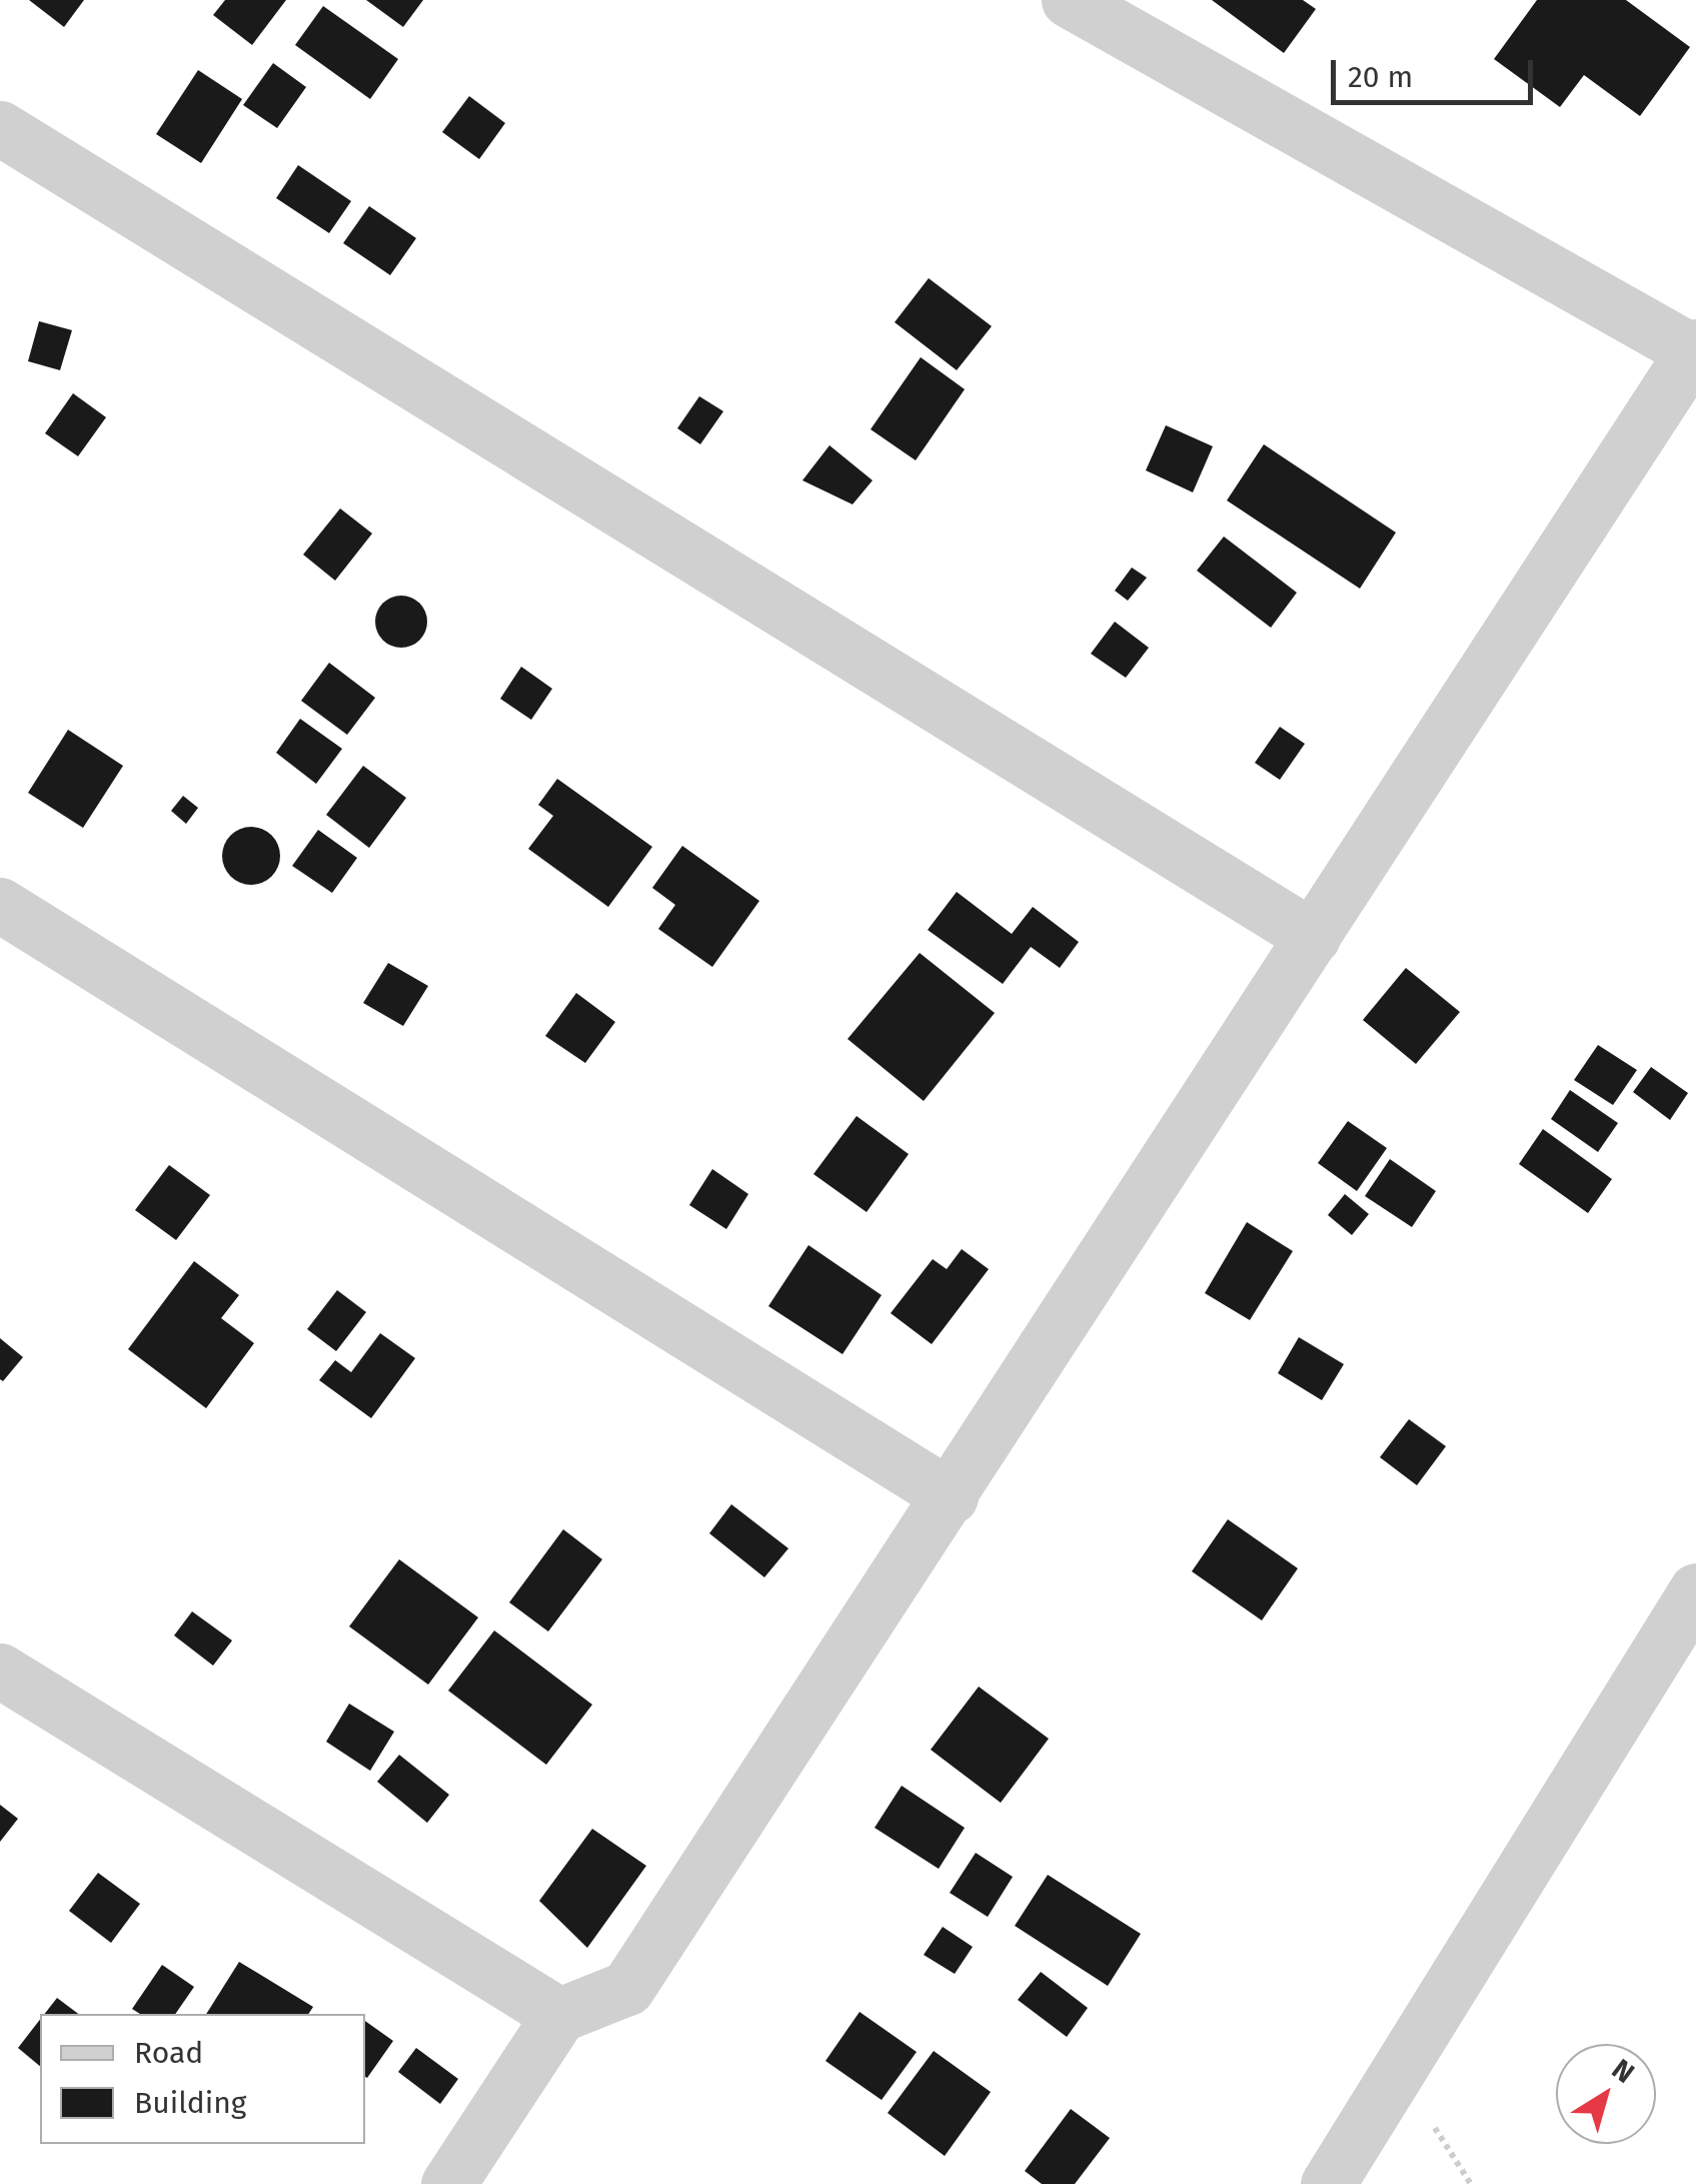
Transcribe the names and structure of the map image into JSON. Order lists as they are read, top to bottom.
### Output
{
  "legend": ["Road", "Building"],
  "scale_bar": "20 m",
  "north": "top right"
}
